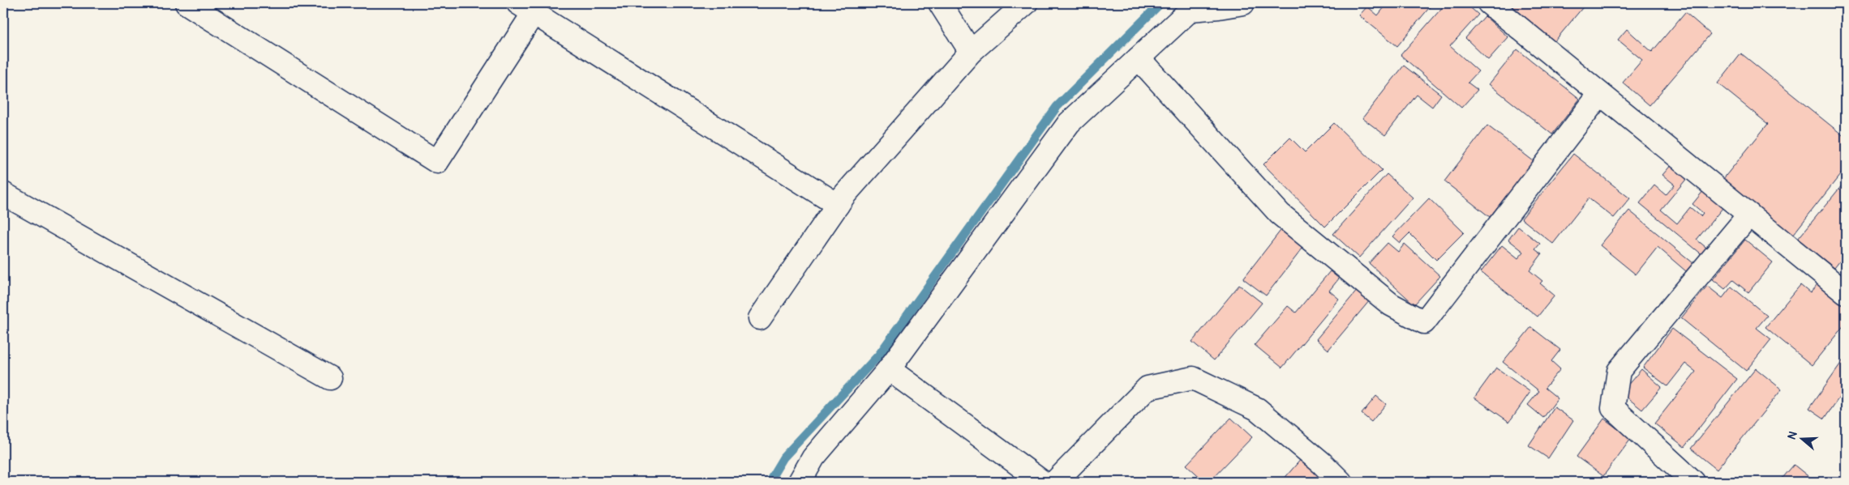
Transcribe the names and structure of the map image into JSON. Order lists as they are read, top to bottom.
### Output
{
  "north": "left"
}
